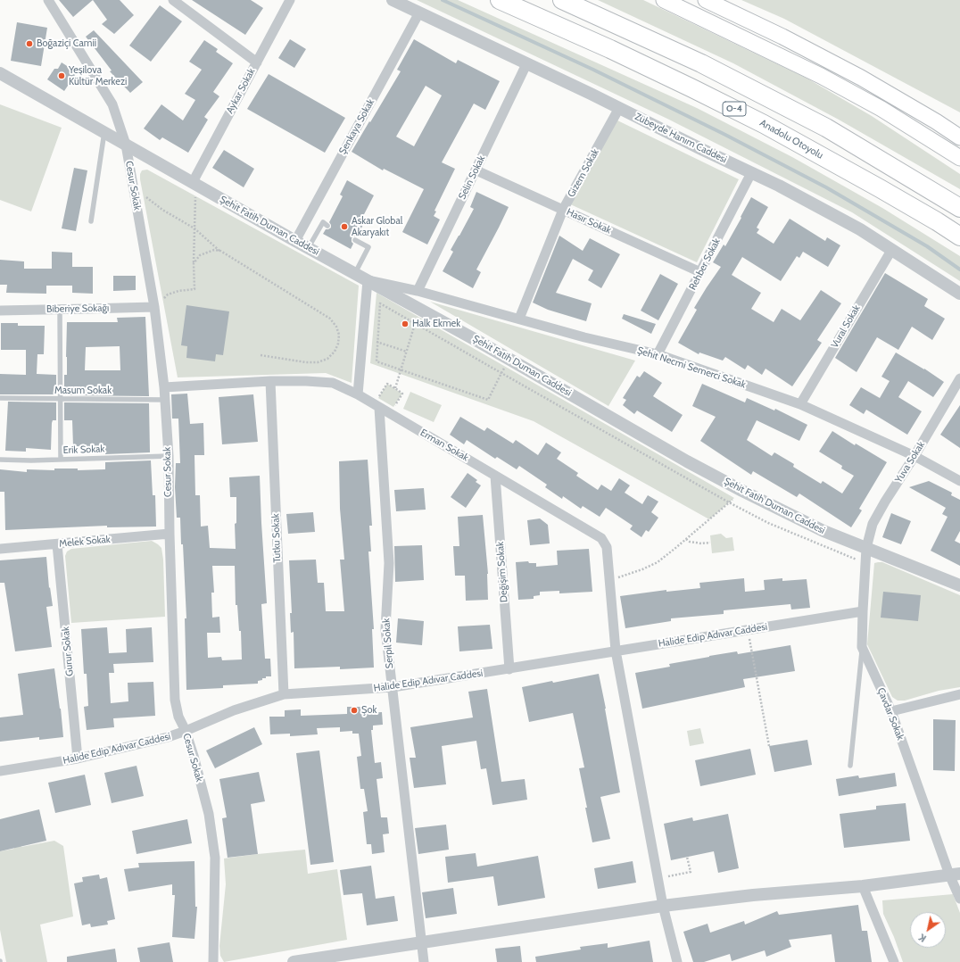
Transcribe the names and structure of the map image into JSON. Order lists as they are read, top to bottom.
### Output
{
  "streets": {
    "highway": ["O-4", "Anadolu Otoyolu"],
    "street": [
      "Aykar Sokak",
      "Şenkaya Sokak",
      "Zübeyde Hanım Caddesi",
      "Gizem Sokak",
      "Selin Sokak",
      "Cesur Sokak",
      "Hasır Sokak",
      "Şehit Fatih Duman Caddesi",
      "Rehber Sokak",
      "Biberiye Sokağı",
      "Vural Sokak",
      "Şehit Necmi Semerci Sokak",
      "Erman Sokak",
      "Yuva Sokak",
      "Tutku Sokak",
      "Melek Sokak",
      "Değişim Sokak",
      "Halide Edip Adıvar Caddesi",
      "Serpil Sokak",
      "Gurur Sokak",
      "Çavdar Sokak"
    ],
    "lane": ["Masum Sokak", "Erik Sokak"]
  },
  "crossings": [
    ["Aykar Sokak", "Şehit Fatih Duman Caddesi"],
    ["Şenkaya Sokak", "Zübeyde Hanım Caddesi"],
    ["Şenkaya Sokak", "Şehit Fatih Duman Caddesi"],
    ["Zübeyde Hanım Caddesi", "Gizem Sokak"],
    ["Zübeyde Hanım Caddesi", "Selin Sokak"],
    ["Zübeyde Hanım Caddesi", "Rehber Sokak"],
    ["Zübeyde Hanım Caddesi", "Vural Sokak"],
    ["Gizem Sokak", "Hasır Sokak"],
    ["Gizem Sokak", "Şehit Necmi Semerci Sokak"],
    ["Selin Sokak", "Hasır Sokak"],
    ["Selin Sokak", "Şehit Necmi Semerci Sokak"],
    ["Cesur Sokak", "Şehit Fatih Duman Caddesi"],
    ["Cesur Sokak", "Biberiye Sokağı"],
    ["Cesur Sokak", "Masum Sokak"],
    ["Cesur Sokak", "Erman Sokak"],
    ["Cesur Sokak", "Erik Sokak"],
    ["Cesur Sokak", "Melek Sokak"],
    ["Cesur Sokak", "Halide Edip Adıvar Caddesi"],
    ["Hasır Sokak", "Rehber Sokak"],
    ["Şehit Fatih Duman Caddesi", "Şehit Necmi Semerci Sokak"],
    ["Şehit Fatih Duman Caddesi", "Yuva Sokak"],
    ["Şehit Fatih Duman Caddesi", "Çavdar Sokak"],
    ["Rehber Sokak", "Şehit Necmi Semerci Sokak"],
    ["Vural Sokak", "Şehit Necmi Semerci Sokak"],
    ["Şehit Necmi Semerci Sokak", "Yuva Sokak"],
    ["Erman Sokak", "Tutku Sokak"],
    ["Erman Sokak", "Değişim Sokak"],
    ["Erman Sokak", "Halide Edip Adıvar Caddesi"],
    ["Erman Sokak", "Serpil Sokak"],
    ["Yuva Sokak", "Çavdar Sokak"],
    ["Tutku Sokak", "Halide Edip Adıvar Caddesi"],
    ["Melek Sokak", "Gurur Sokak"],
    ["Değişim Sokak", "Halide Edip Adıvar Caddesi"],
    ["Halide Edip Adıvar Caddesi", "Serpil Sokak"],
    ["Halide Edip Adıvar Caddesi", "Gurur Sokak"],
    ["Halide Edip Adıvar Caddesi", "Çavdar Sokak"]
  ],
  "places": [
    "Boğaziçi Camii",
    "Yeşilova Kültür Merkezi",
    "Askar Global Akaryakıt",
    "Halk Ekmek",
    "Şok"
  ],
  "north": "bottom left"
}
